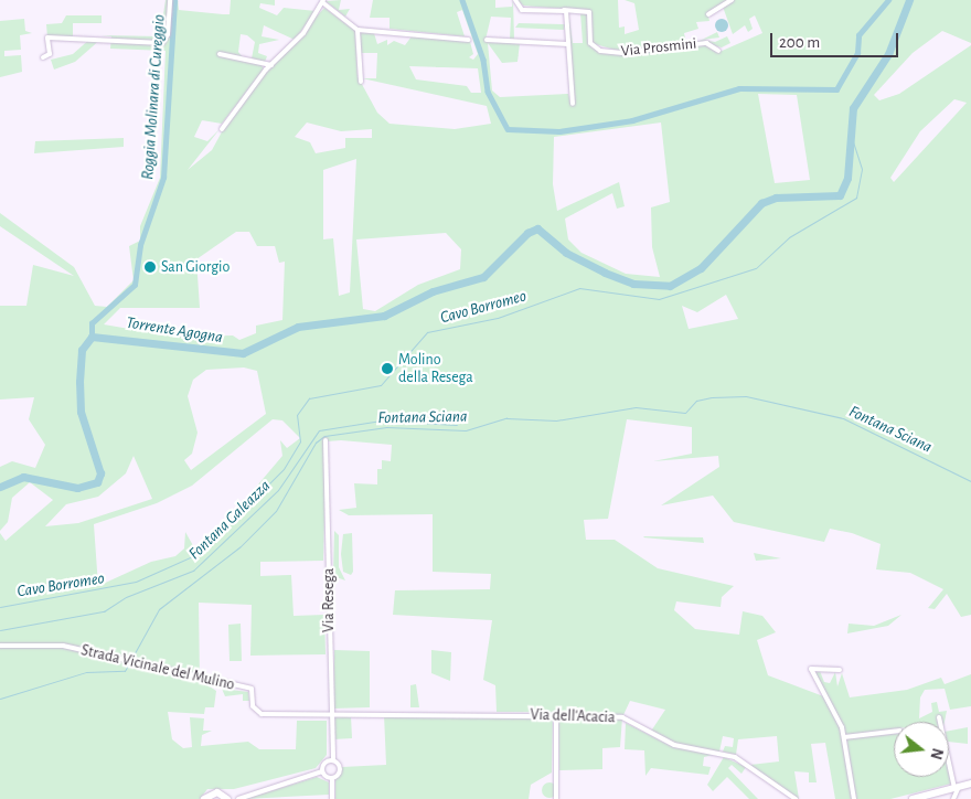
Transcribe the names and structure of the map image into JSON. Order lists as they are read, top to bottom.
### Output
{
  "streets": {
    "street": [
      "Via Prosmini",
      "Via Resega",
      "Strada Vicinale del Mulino",
      "Via dell'Acacia"
    ]
  },
  "crossings": [
    ["Via Resega", "Strada Vicinale del Mulino"],
    ["Via Resega", "Via dell'Acacia"],
    ["Strada Vicinale del Mulino", "Via dell'Acacia"]
  ],
  "water": [
    "Roggia Molinara di Cureggio",
    "Cavo Borromeo",
    "Torrente Agogna",
    "Fontana Sciana",
    "Fontana Galeazza"
  ],
  "places": ["San Giorgio", "Molino della Resega"],
  "scale_bar": "200 m",
  "north": "right"
}
